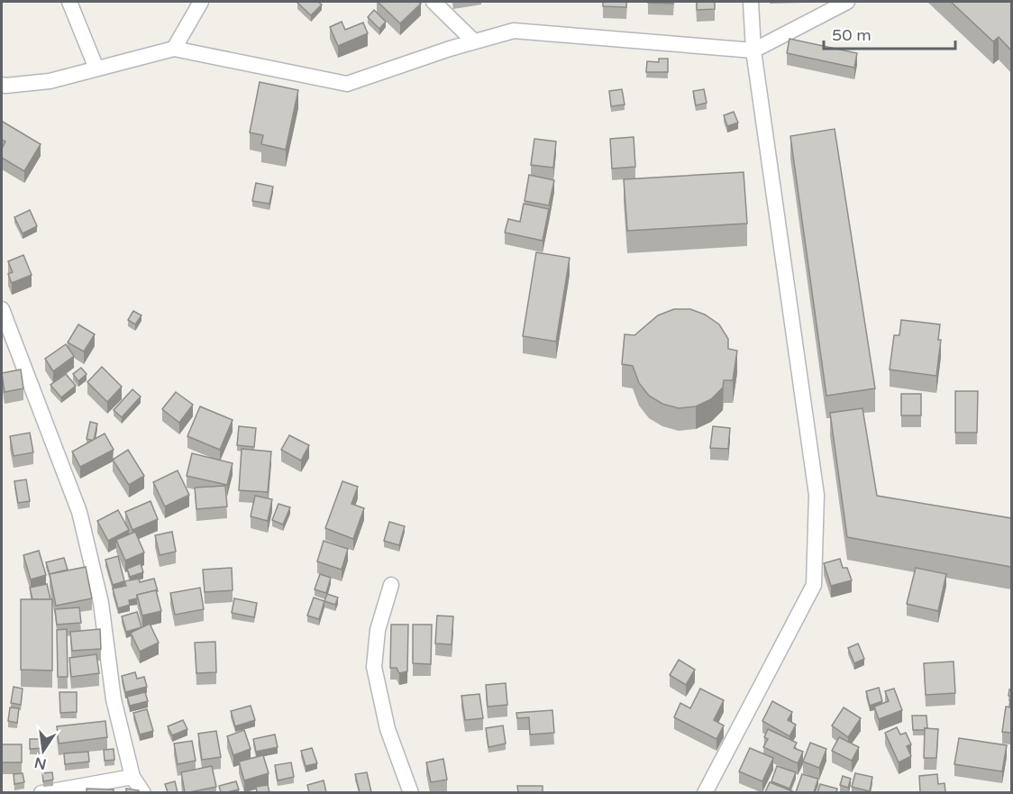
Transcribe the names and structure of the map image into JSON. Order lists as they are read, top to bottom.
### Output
{
  "scale_bar": "50 m",
  "north": "bottom"
}
